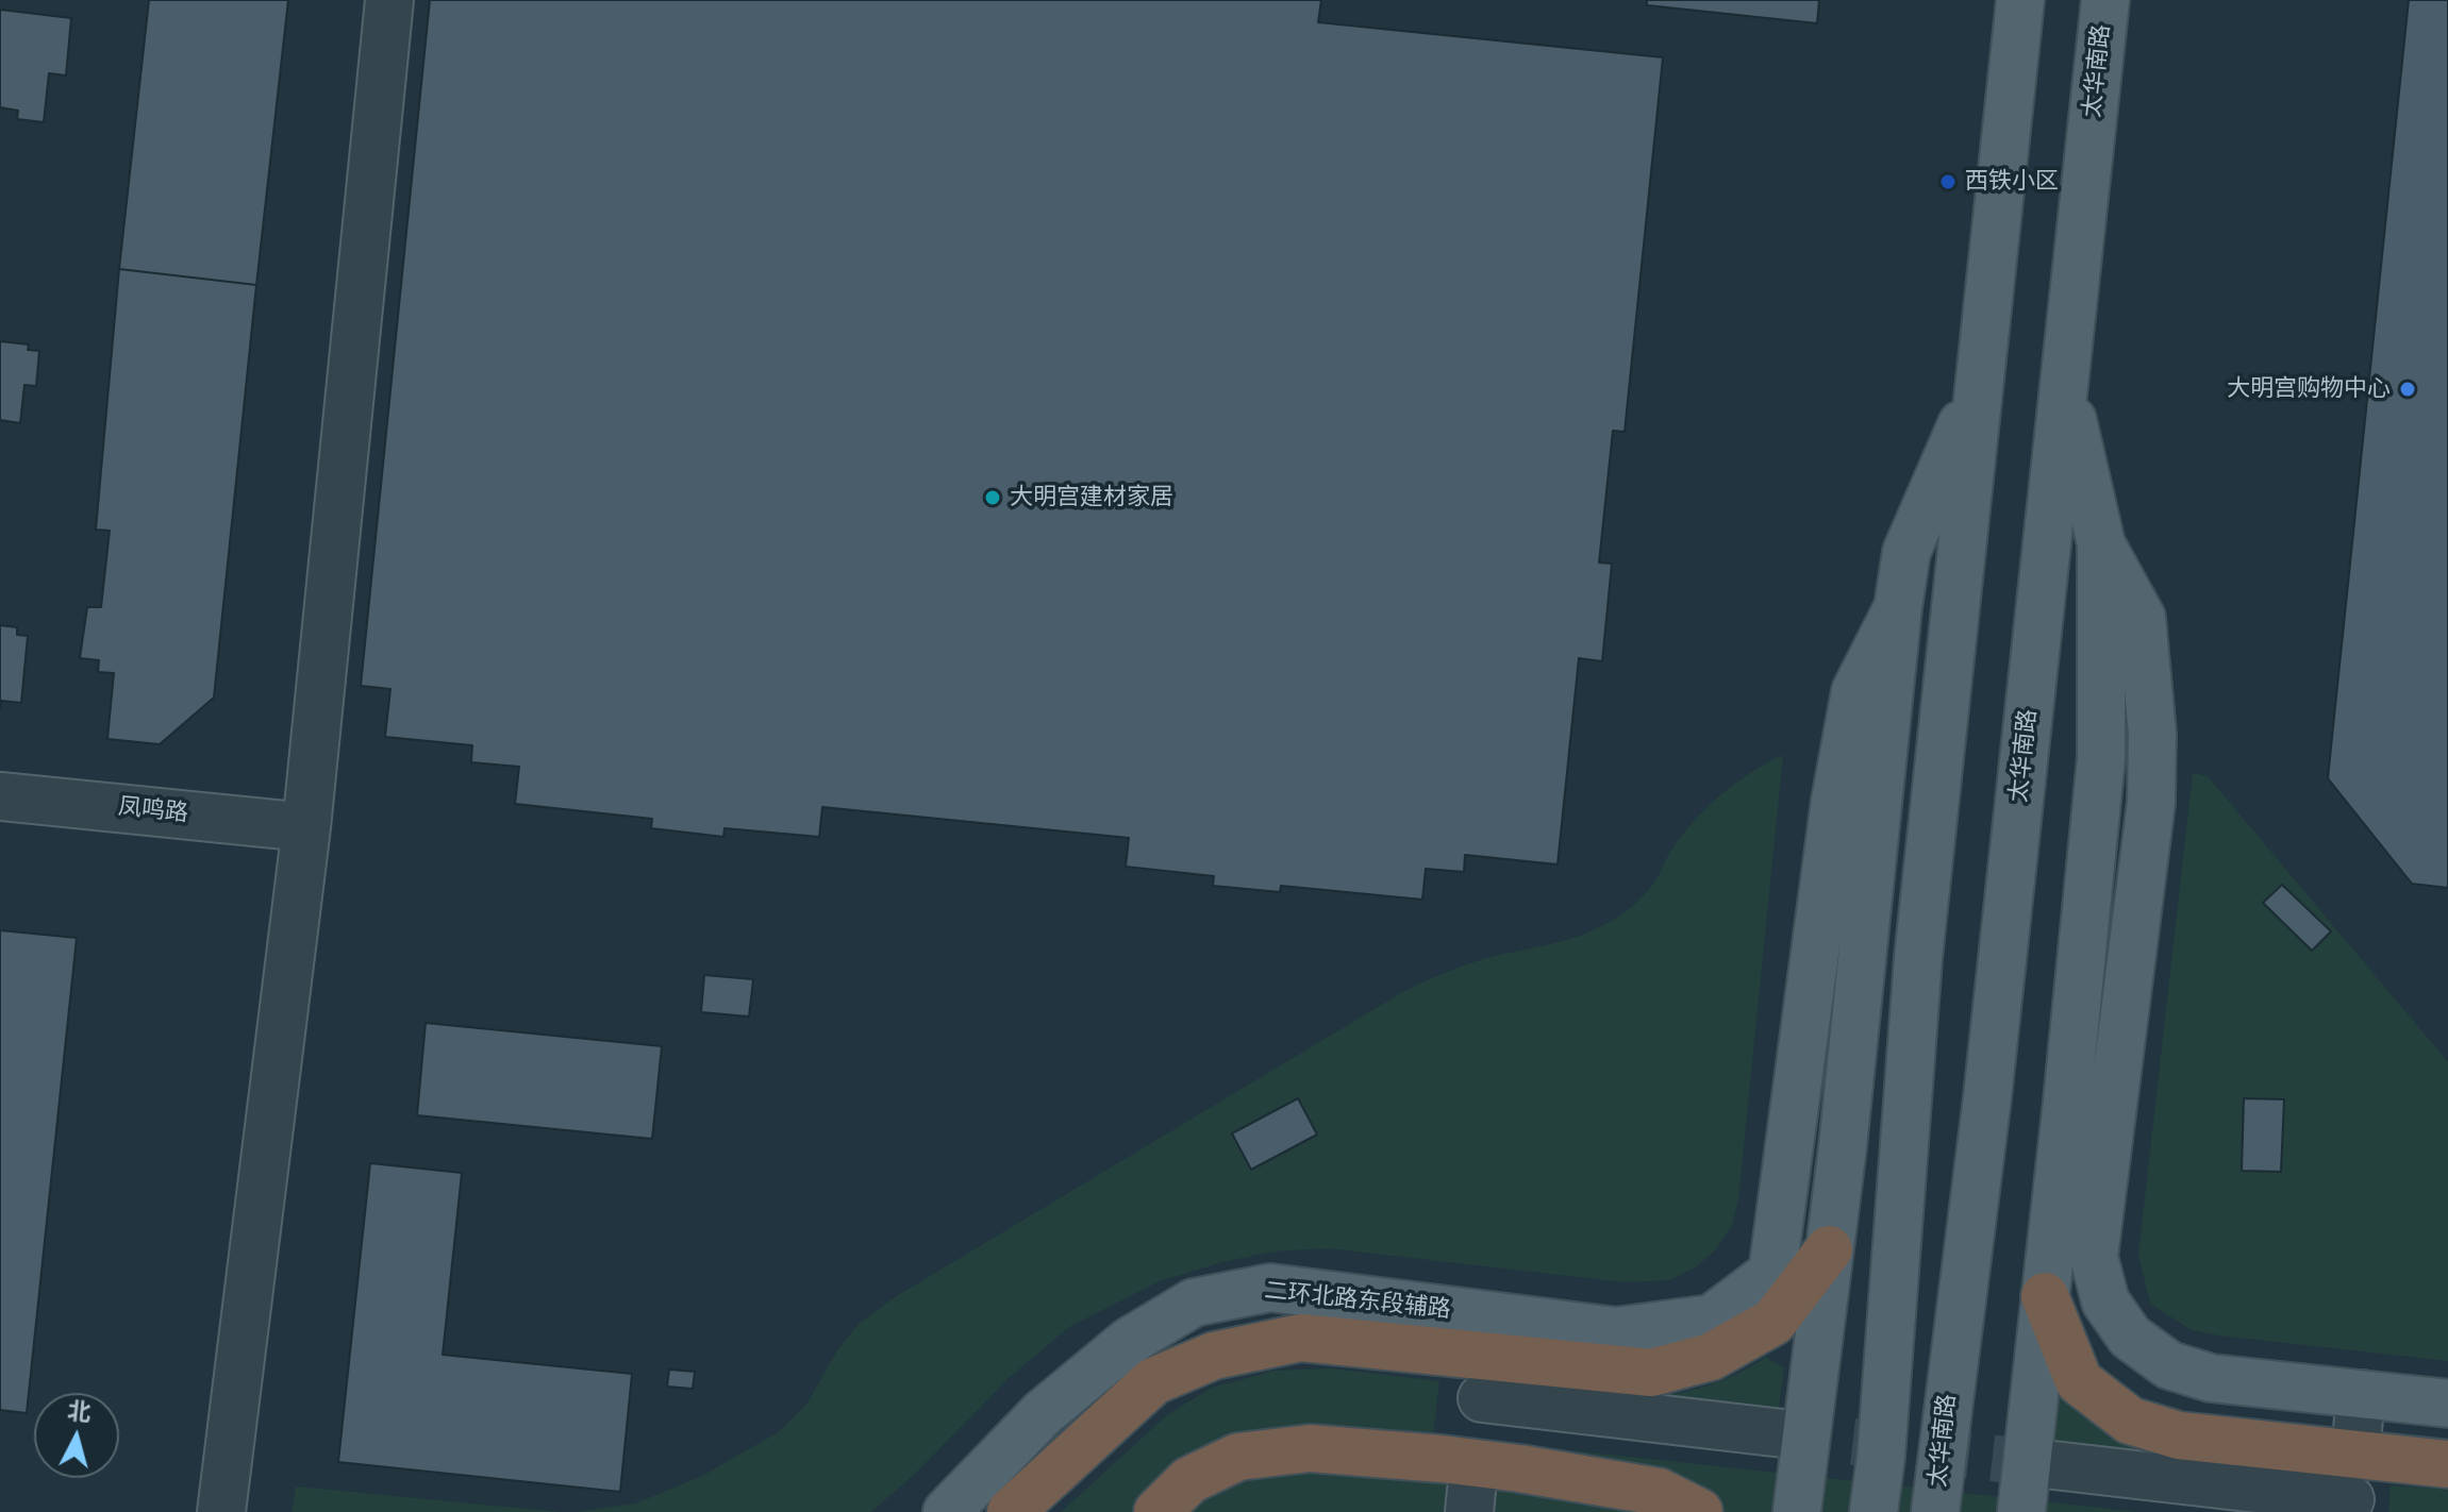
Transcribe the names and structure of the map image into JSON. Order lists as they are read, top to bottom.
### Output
{
  "streets": {
    "main road": ["太华南路", "二环北路东段辅路"],
    "street": ["凤鸣路"]
  },
  "places": ["西铁小区", "大明宫购物中心", "大明宫建材家居"],
  "north": "top"
}
